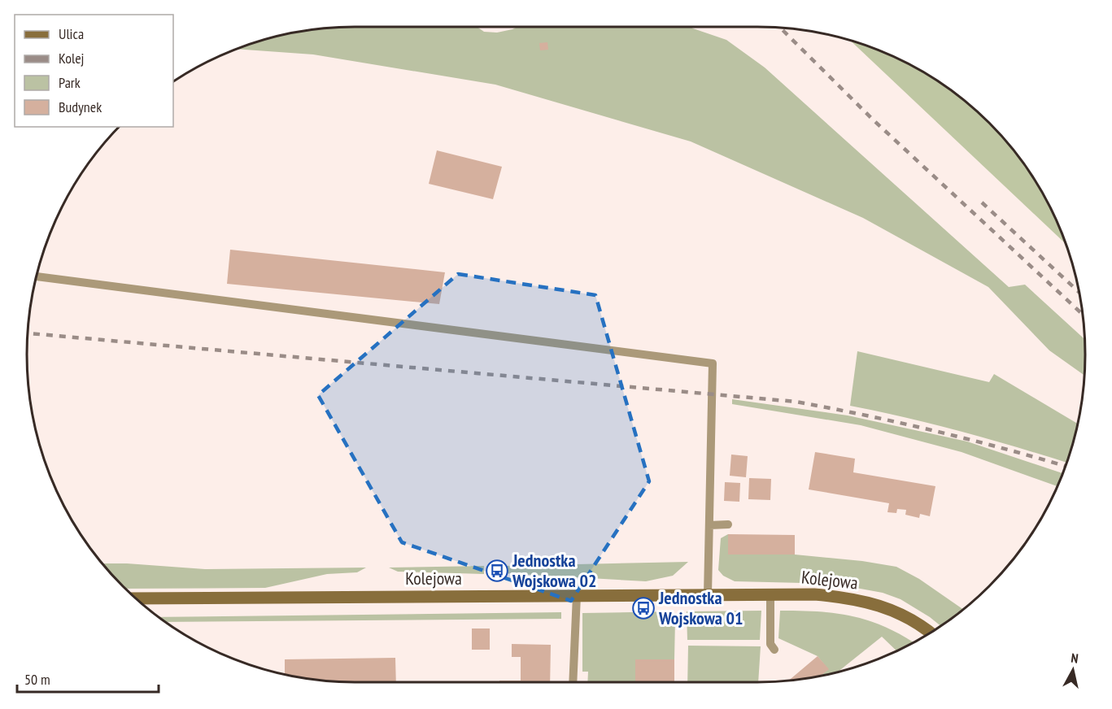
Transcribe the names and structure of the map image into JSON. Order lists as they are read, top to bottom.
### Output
{
  "streets": {
    "street": ["Kolejowa"]
  },
  "places": {
    "bus stop": ["Jednostka Wojskowa 02", "Jednostka Wojskowa 01"]
  },
  "legend": [
    "Ulica",
    "Kolej",
    "Park",
    "Budynek"
  ],
  "scale_bar": "50 m",
  "north": "top"
}
